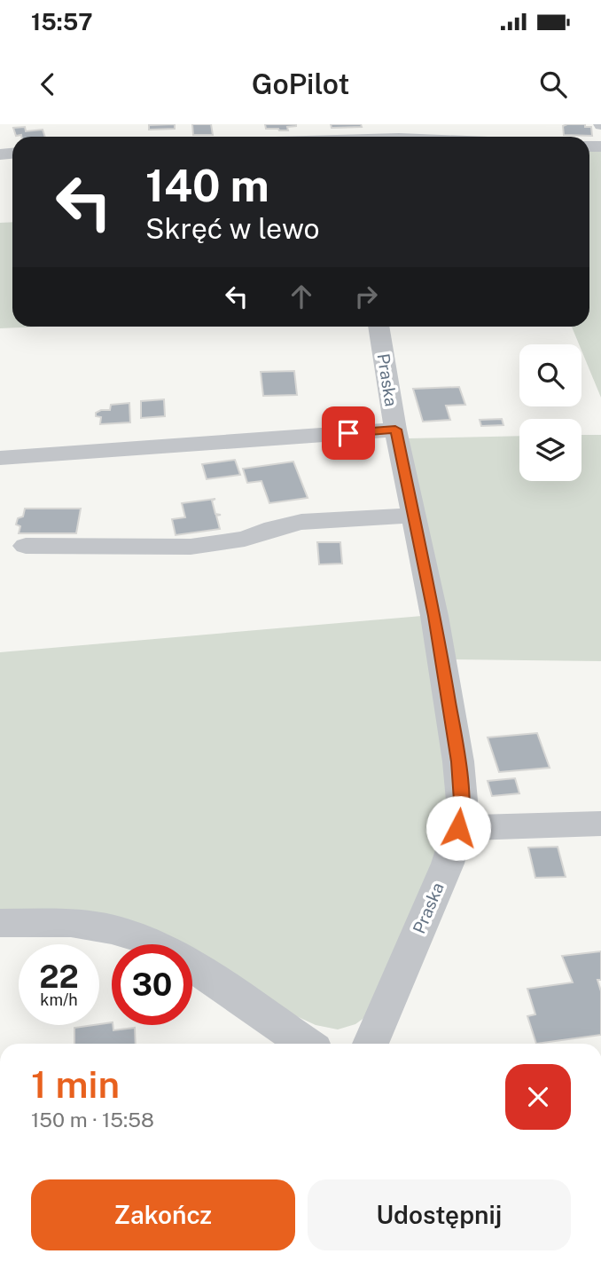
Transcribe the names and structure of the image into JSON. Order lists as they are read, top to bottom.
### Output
{
  "streets": {
    "street": ["Praska"]
  },
  "page": {
    "status": "15:57",
    "header": "GoPilot",
    "turn": ["140 m", "Skręć w lewo"],
    "speed": "22 km/h",
    "limit": "30",
    "heading": ["1 min", "150 m · 15:58"],
    "buttons": ["Zakończ", "Udostępnij"]
  }
}
